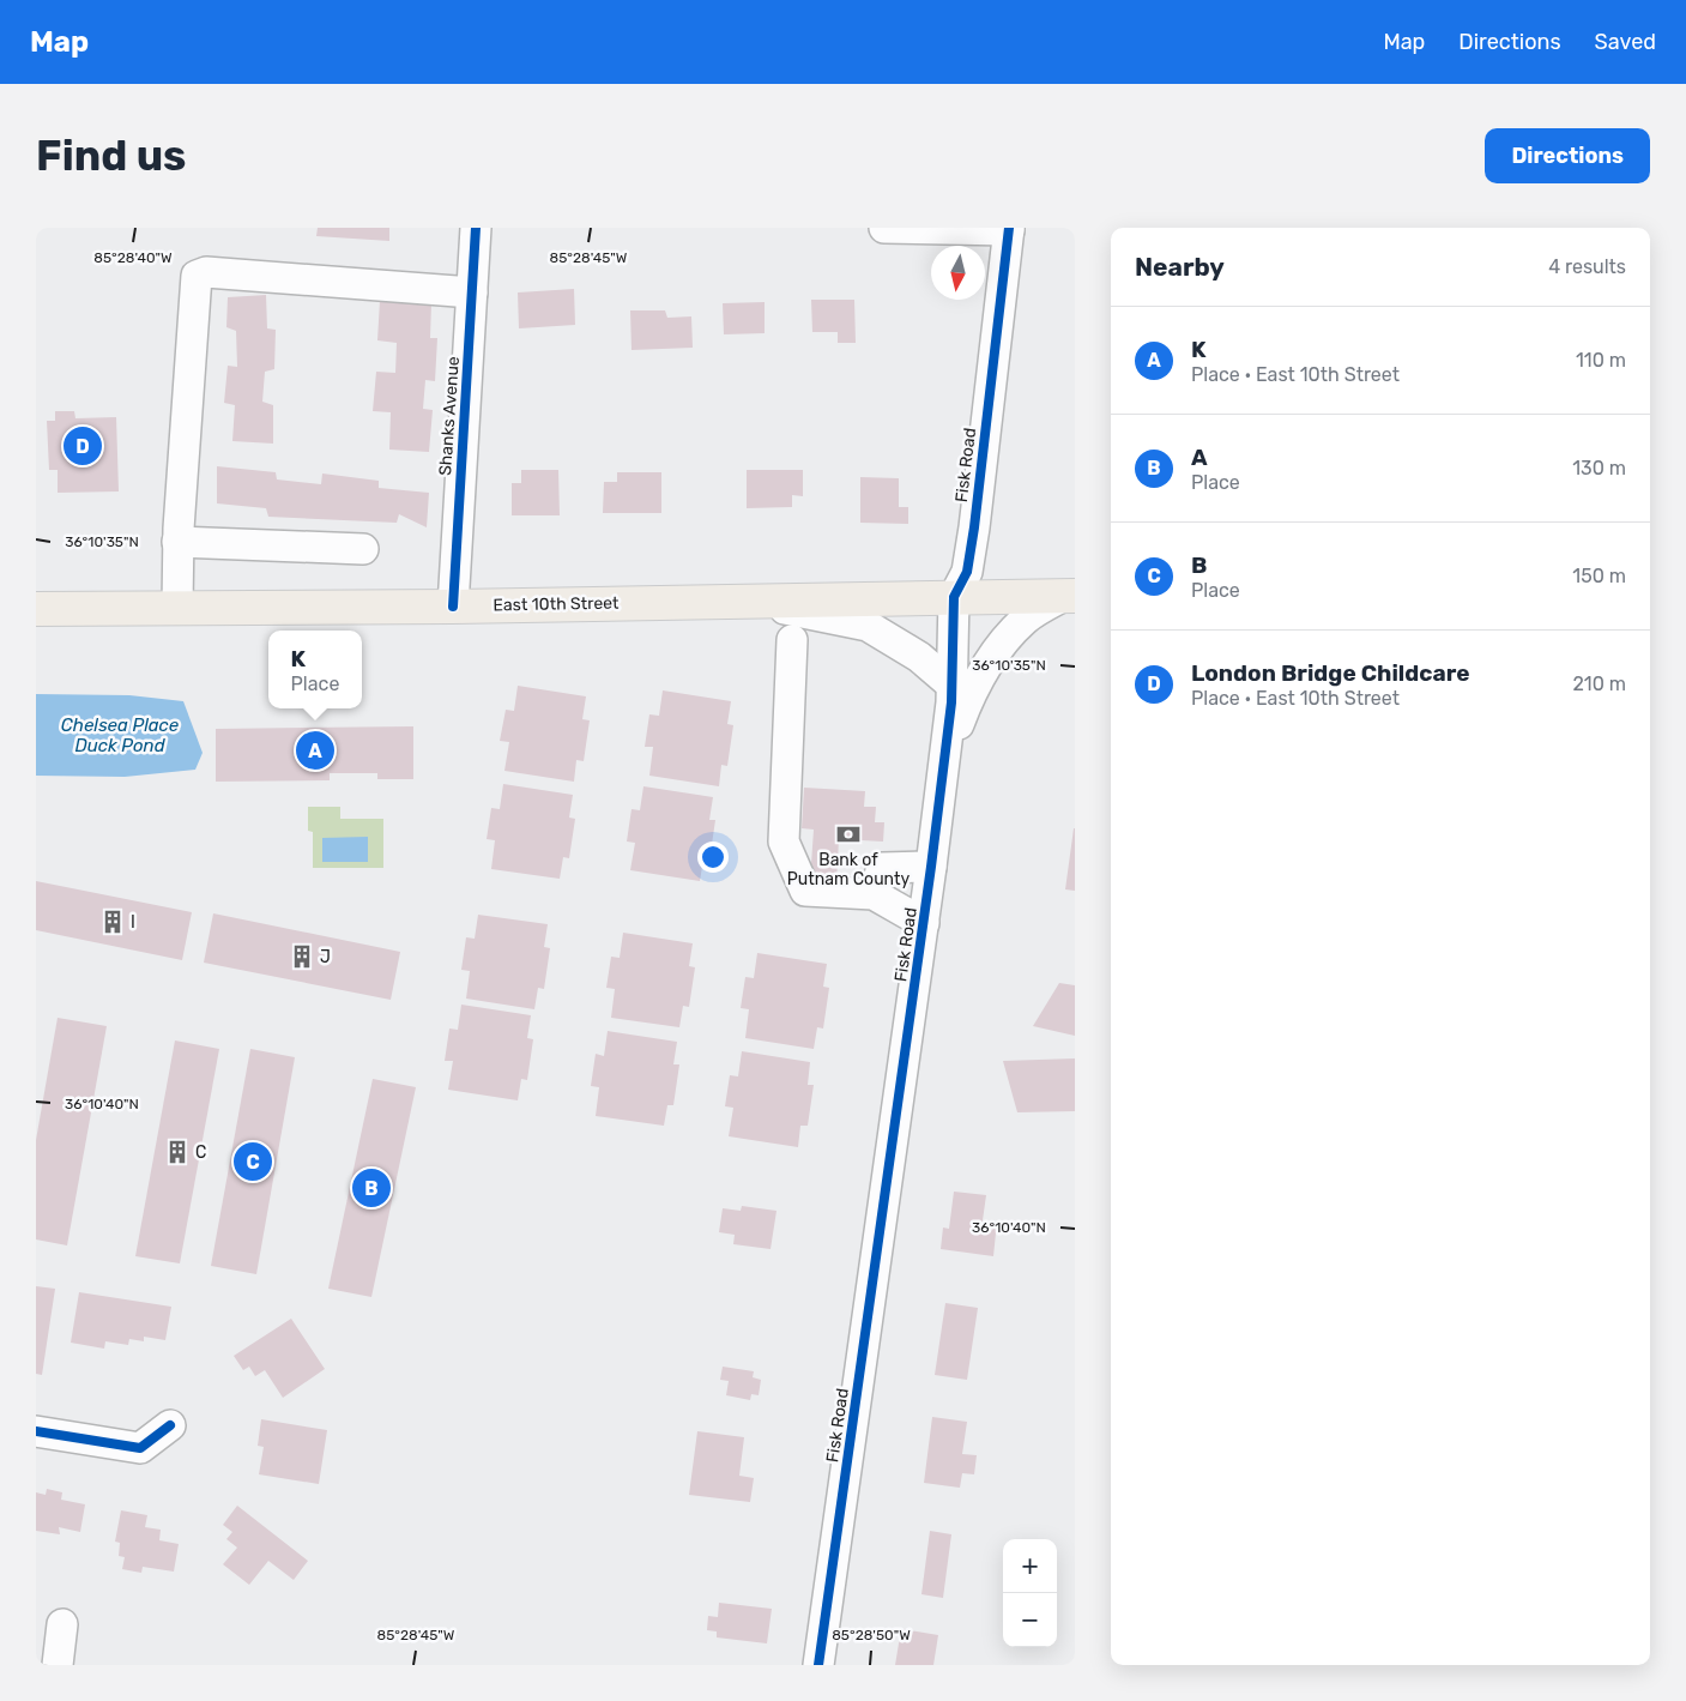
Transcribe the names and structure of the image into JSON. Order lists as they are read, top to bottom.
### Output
{
  "streets": {
    "main road": ["East 10th Street"],
    "street": ["Shanks Avenue", "Fisk Road"]
  },
  "crossings": [
    ["Shanks Avenue", "East 10th Street"],
    ["Fisk Road", "East 10th Street"]
  ],
  "water": ["Chelsea Place Duck Pond"],
  "places": {
    "bank": ["Bank of Putnam County"],
    "building": ["I", "J", "C"]
  },
  "north": "bottom",
  "page": {
    "header": "Map",
    "nav": ["Map", "Directions", "Saved"],
    "buttons": "Directions",
    "title": "Find us",
    "heading": ["Nearby", "4 results"],
    "list": [
      {
        "mark": "A",
        "name": "K",
        "note": "Place · East 10th Street",
        "value": "110 m"
      },
      {
        "mark": "B",
        "name": "A",
        "note": "Place",
        "value": "130 m"
      },
      {
        "mark": "C",
        "name": "B",
        "note": "Place",
        "value": "150 m"
      },
      {
        "mark": "D",
        "name": "London Bridge Childcare",
        "note": "Place · East 10th Street",
        "value": "210 m"
      }
    ],
    "pins": [
      "D",
      "A",
      "C",
      "B"
    ],
    "popup": ["K", "Place"],
    "map_buttons": ["+", "−"]
  },
  "coordinates": [
    "85°28'40\"W",
    "85°28'45\"W",
    "36°10'35\"N",
    "36°10'40\"N",
    "85°28'50\"W"
  ]
}
